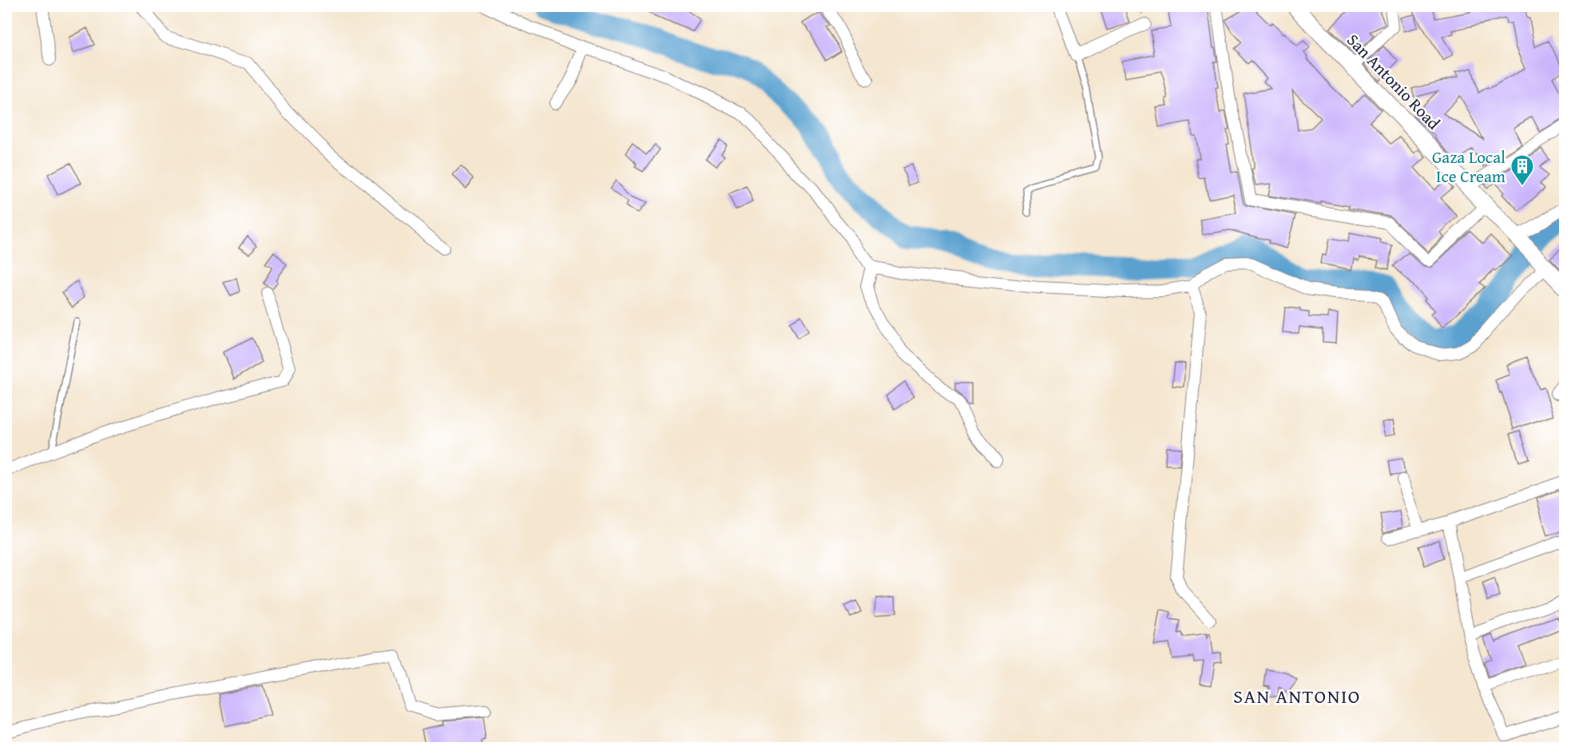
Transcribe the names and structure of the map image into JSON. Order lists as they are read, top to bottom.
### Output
{
  "streets": {
    "street": ["San Antonio Road"]
  },
  "districts": ["SAN ANTONIO"],
  "places": {
    "building": ["Gaza Local Ice Cream"]
  }
}
